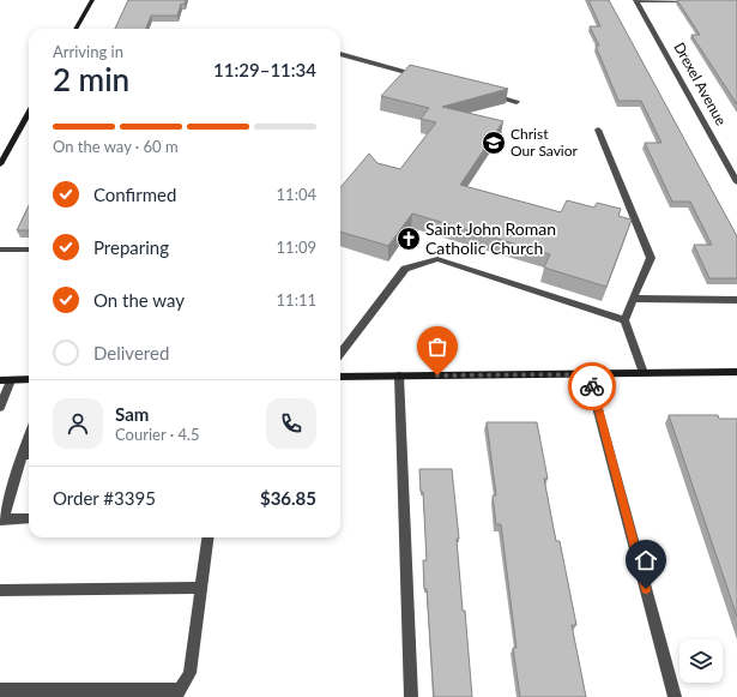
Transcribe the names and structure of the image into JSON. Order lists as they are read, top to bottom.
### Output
{
  "streets": {
    "street": ["Drexel Avenue"]
  },
  "places": {
    "school or university": ["Christ Our Savior"],
    "church": ["Saint John Roman Catholic Church"]
  },
  "page": {
    "heading": ["2 min", "Arriving in", "11:29–11:34"],
    "panel": [
      "Sam",
      "Courier · 4.5",
      "Order #3395",
      "$36.85"
    ],
    "bar": "On the way · 60 m",
    "list": [
      ["Confirmed", "11:04"],
      ["Preparing", "11:09"],
      ["On the way", "11:11"],
      "Delivered"
    ]
  }
}
